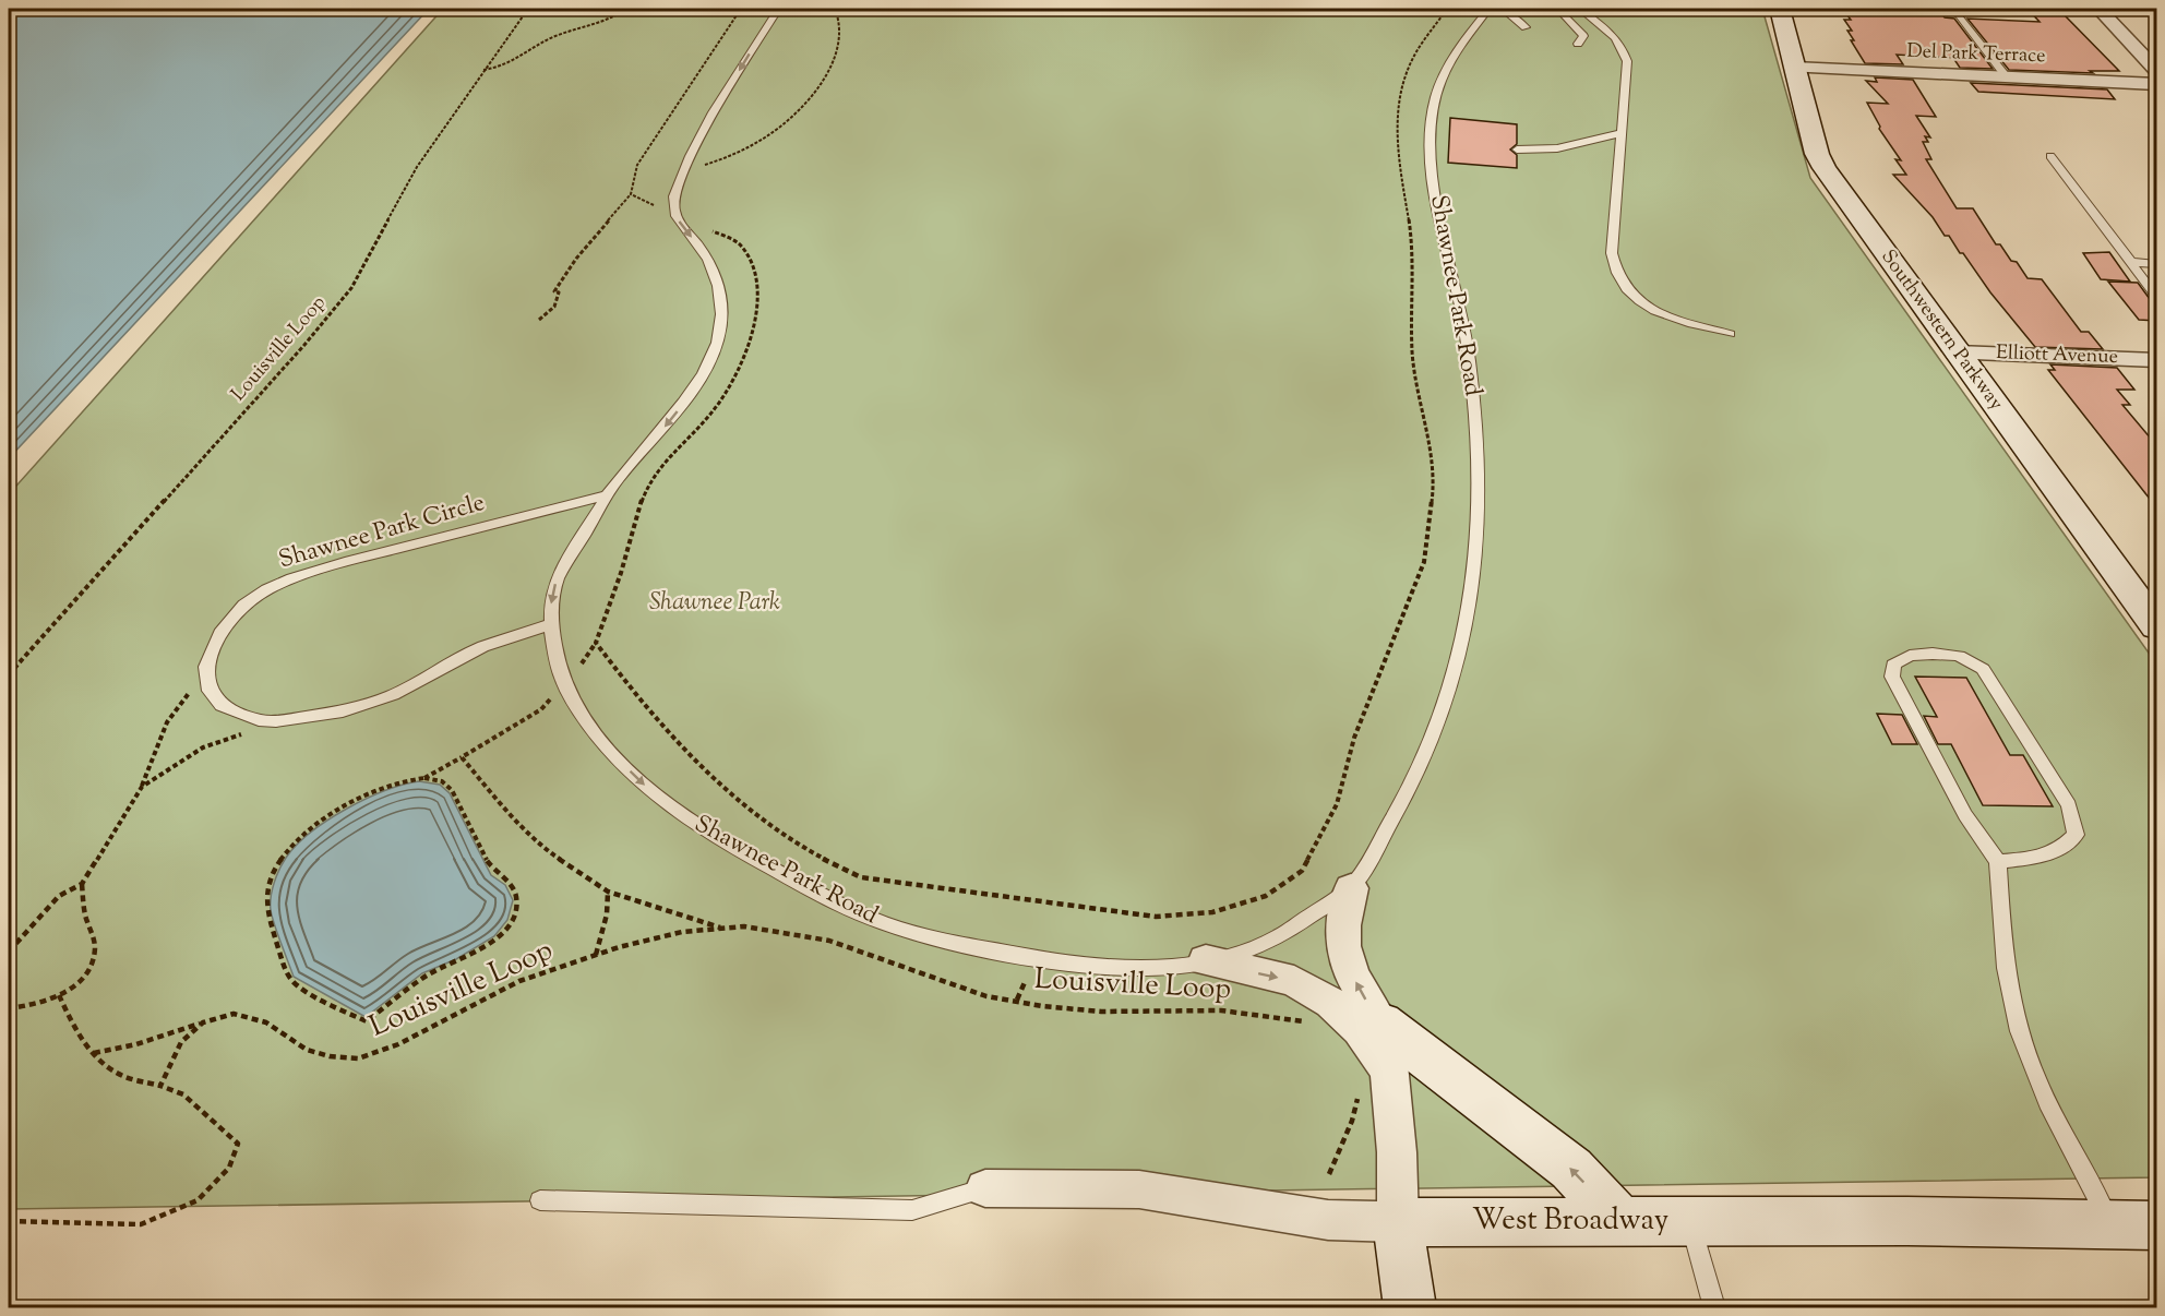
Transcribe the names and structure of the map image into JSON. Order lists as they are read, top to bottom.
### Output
{
  "streets": {
    "street": [
      "Del Park Terrace",
      "Shawnee Park Road",
      "Southwestern Parkway",
      "Elliott Avenue",
      "West Broadway"
    ],
    "lane": ["Shawnee Park Circle"],
    "path": ["Louisville Loop"]
  },
  "crossings": [
    ["Del Park Terrace", "Southwestern Parkway"],
    ["Shawnee Park Road", "Shawnee Park Circle"],
    ["Shawnee Park Road", "West Broadway"],
    ["Southwestern Parkway", "Elliott Avenue"]
  ],
  "parks": ["Shawnee Park"]
}
